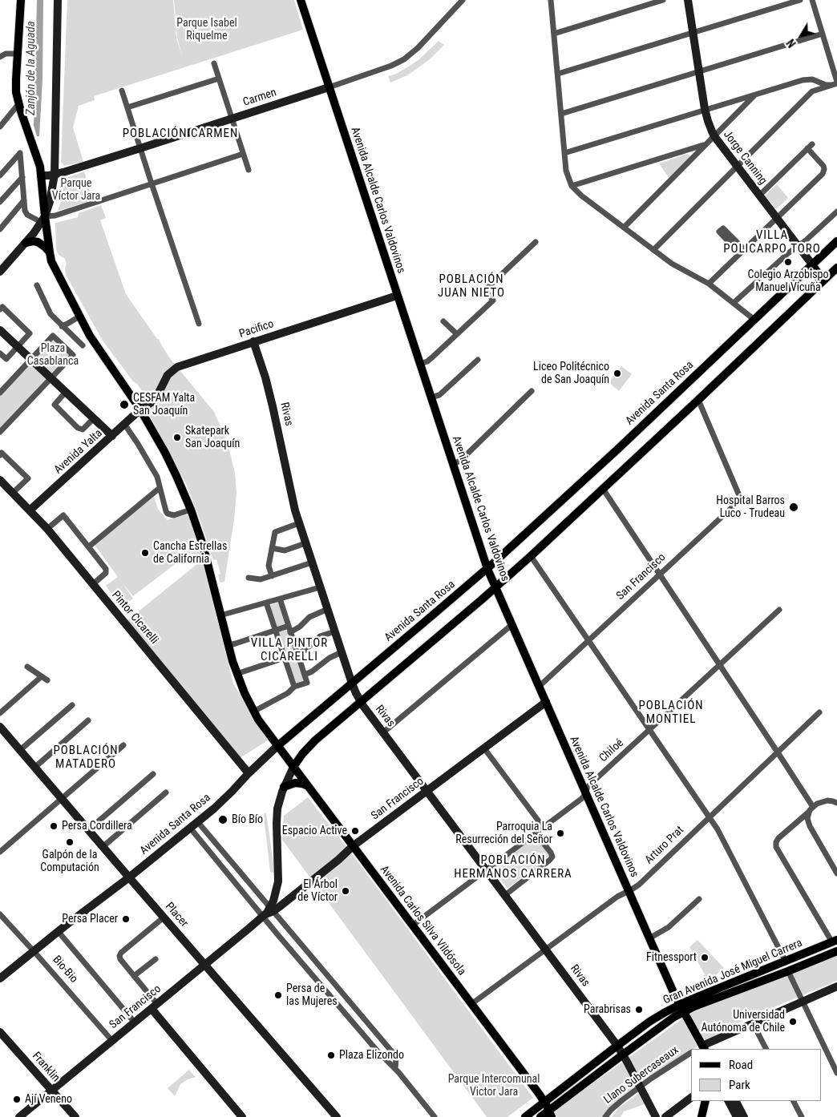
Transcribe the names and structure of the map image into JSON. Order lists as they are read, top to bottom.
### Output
{
  "streets": {
    "main road": [
      "Avenida Alcalde Carlos Valdovinos",
      "Avenida Santa Rosa",
      "Avenida Carlos Silva Vildósola",
      "Gran Avenida José Miguel Carrera"
    ],
    "street": [
      "Carmen",
      "Jorge Canning",
      "Pacifico",
      "Rivas",
      "Avenida Yalta",
      "San Francisco",
      "Pintor Cicarelli",
      "Chiloé",
      "Arturo Prat",
      "Placer",
      "Bio-Bio",
      "Franklin",
      "Llano Subercaseaux"
    ]
  },
  "crossings": [
    ["Carmen", "Avenida Alcalde Carlos Valdovinos"],
    ["Carmen", "Avenida Carlos Silva Vildósola"],
    ["Jorge Canning", "Avenida Santa Rosa"],
    ["Avenida Alcalde Carlos Valdovinos", "Pacifico"],
    ["Avenida Alcalde Carlos Valdovinos", "Avenida Santa Rosa"],
    ["Avenida Alcalde Carlos Valdovinos", "San Francisco"],
    ["Avenida Alcalde Carlos Valdovinos", "Chiloé"],
    ["Avenida Alcalde Carlos Valdovinos", "Arturo Prat"],
    ["Avenida Alcalde Carlos Valdovinos", "Gran Avenida José Miguel Carrera"],
    ["Pacifico", "Rivas"],
    ["Pacifico", "Avenida Yalta"],
    ["Pacifico", "Avenida Carlos Silva Vildósola"],
    ["Avenida Santa Rosa", "Rivas"],
    ["Avenida Santa Rosa", "Pintor Cicarelli"],
    ["Avenida Santa Rosa", "Placer"],
    ["Avenida Santa Rosa", "Avenida Carlos Silva Vildósola"],
    ["Avenida Santa Rosa", "Bio-Bio"],
    ["Rivas", "San Francisco"],
    ["Rivas", "Chiloé"],
    ["Rivas", "Arturo Prat"],
    ["Rivas", "Gran Avenida José Miguel Carrera"],
    ["Rivas", "Llano Subercaseaux"],
    ["Avenida Yalta", "Pintor Cicarelli"],
    ["Avenida Yalta", "Avenida Carlos Silva Vildósola"],
    ["San Francisco", "Placer"],
    ["San Francisco", "Avenida Carlos Silva Vildósola"],
    ["San Francisco", "Bio-Bio"],
    ["San Francisco", "Franklin"],
    ["Chiloé", "Avenida Carlos Silva Vildósola"],
    ["Arturo Prat", "Avenida Carlos Silva Vildósola"],
    ["Avenida Carlos Silva Vildósola", "Gran Avenida José Miguel Carrera"]
  ],
  "districts": [
    "POBLACIÓN CARMEN",
    "VILLA POLICARPO TORO",
    "POBLACIÓN JUAN NIETO",
    "VILLA PINTOR CICARELLI",
    "POBLACIÓN MONTIEL",
    "POBLACIÓN MATADERO",
    "POBLACIÓN HERMANOS CARRERA"
  ],
  "water": ["Zanjón de la Aguada"],
  "parks": [
    "Parque Isabel Riquelme",
    "Parque Víctor Jara",
    "Plaza Casablanca",
    "Parque Intercomunal Victor Jara"
  ],
  "places": [
    "Colegio Arzobispo Manuel Vicuña",
    "Liceo Politécnico de San Joaquín",
    "CESFAM Yalta San Joaquín",
    "Skatepark San Joaquín",
    "Hospital Barros Luco - Trudeau",
    "Cancha Estrellas de California",
    "Bío Bío",
    "Persa Cordillera",
    "Espacio Active",
    "Parroquia La Resurreción del Señor",
    "Galpón de la Computación",
    "El Árbol de Víctor",
    "Persa Placer",
    "Fitnessport",
    "Persa de las Mujeres",
    "Parabrisas",
    "Universidad Autónoma de Chile",
    "Plaza Elizondo",
    "Ají Veneno"
  ],
  "legend": ["Road", "Park"],
  "north": "bottom left"
}
